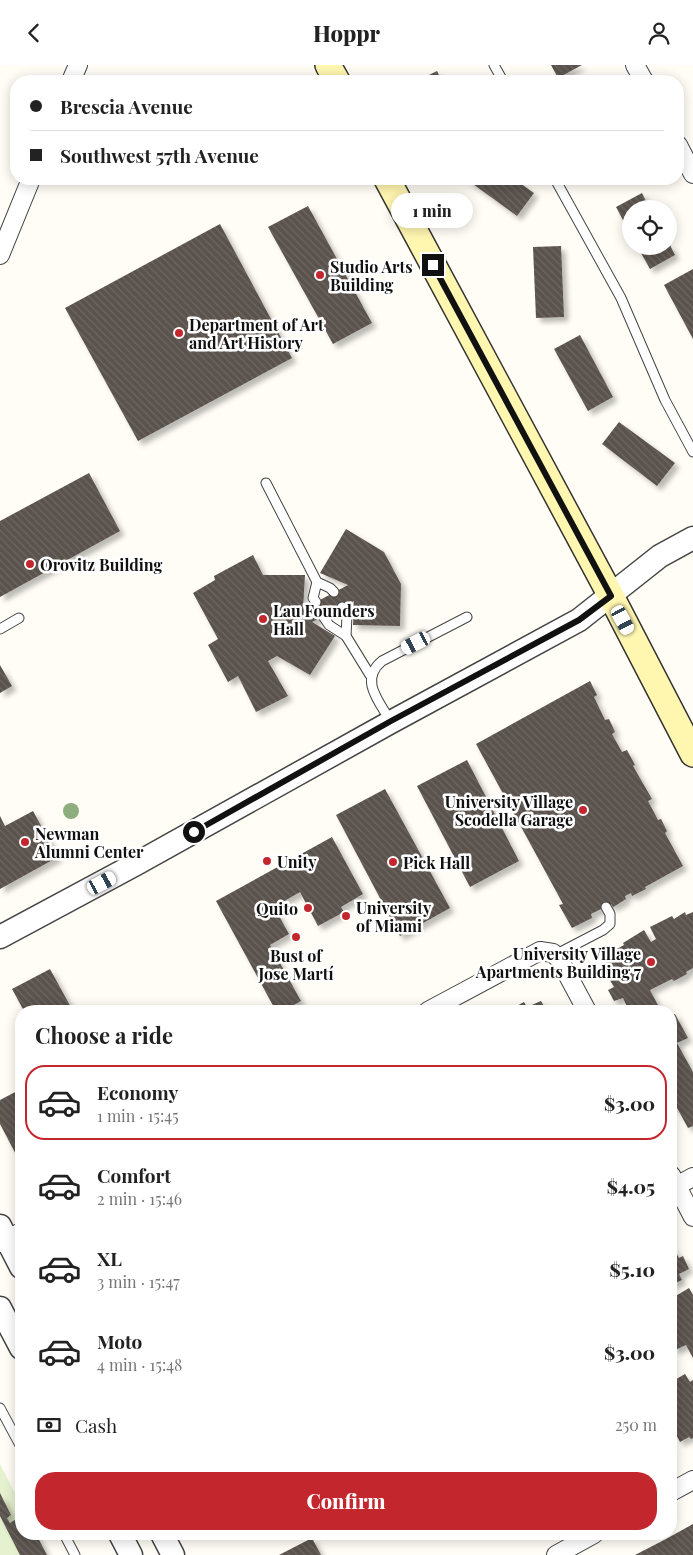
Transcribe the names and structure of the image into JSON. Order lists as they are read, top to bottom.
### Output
{
  "places": [
    "Studio Arts Building",
    "Department of Art and Art History",
    "Orovitz Building",
    "Lau Founders Hall",
    "University Village Scodella Garage",
    "Newman Alumni Center",
    "Unity",
    "Pick Hall",
    "Quito",
    "University of Miami",
    "Bust of Jose Martí",
    "University Village Apartments Building 7"
  ],
  "page": {
    "header": "Hoppr",
    "banner": ["Brescia Avenue", "Southwest 57th Avenue"],
    "bubble": "1 min",
    "heading": "Choose a ride",
    "list": [
      {
        "name": "Economy",
        "note": "1 min · 15:45",
        "value": "$3.00"
      },
      {
        "name": "Comfort",
        "note": "2 min · 15:46",
        "value": "$4.05"
      },
      {
        "name": "XL",
        "note": "3 min · 15:47",
        "value": "$5.10"
      },
      {
        "name": "Moto",
        "note": "4 min · 15:48",
        "value": "$3.00"
      }
    ],
    "pay": ["Cash", "250 m"],
    "buttons": "Confirm"
  }
}
